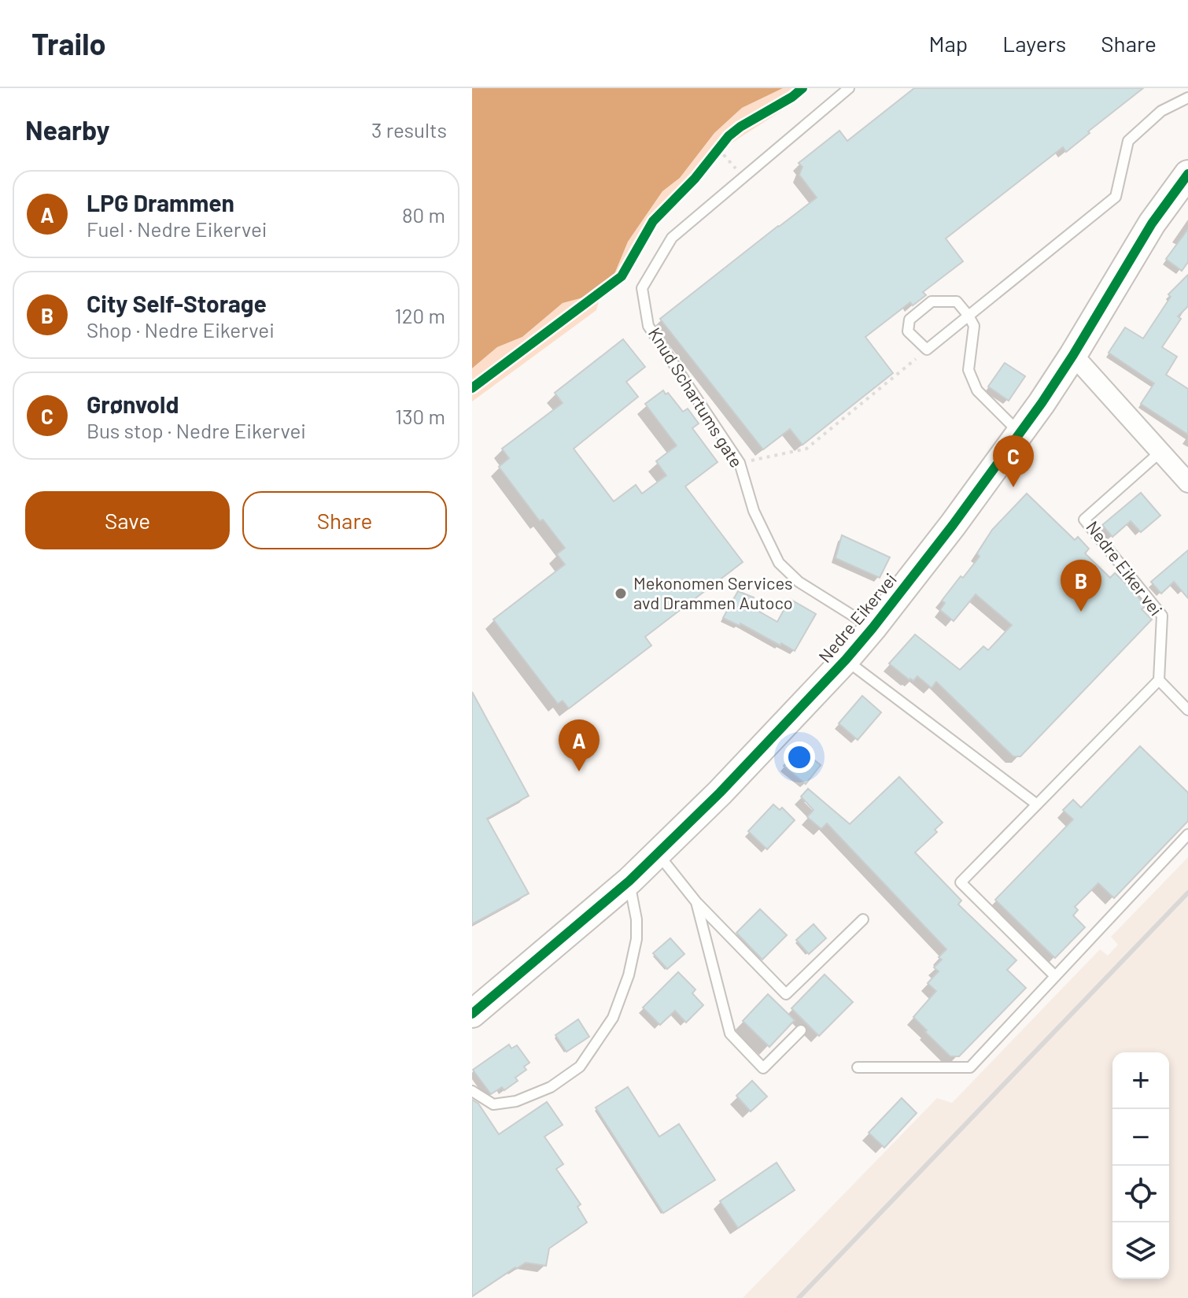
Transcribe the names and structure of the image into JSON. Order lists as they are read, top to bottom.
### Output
{
  "streets": {
    "main road": ["Nedre Eikervei"],
    "lane": ["Knud Schartums gate", "Nedre Eiker vei"]
  },
  "crossings": [
    ["Knud Schartums gate", "Nedre Eikervei"]
  ],
  "places": ["Mekonomen Services avd Drammen Autoco"],
  "page": {
    "header": "Trailo",
    "nav": ["Map", "Layers", "Share"],
    "heading": ["Nearby", "3 results"],
    "list": [
      {
        "mark": "A",
        "name": "LPG Drammen",
        "note": "Fuel · Nedre Eikervei",
        "value": "80 m"
      },
      {
        "mark": "B",
        "name": "City Self-Storage",
        "note": "Shop · Nedre Eikervei",
        "value": "120 m"
      },
      {
        "mark": "C",
        "name": "Grønvold",
        "note": "Bus stop · Nedre Eikervei",
        "value": "130 m"
      }
    ],
    "pins": ["C", "B", "A"],
    "buttons": ["Save", "Share"],
    "map_buttons": ["+", "−"]
  }
}
